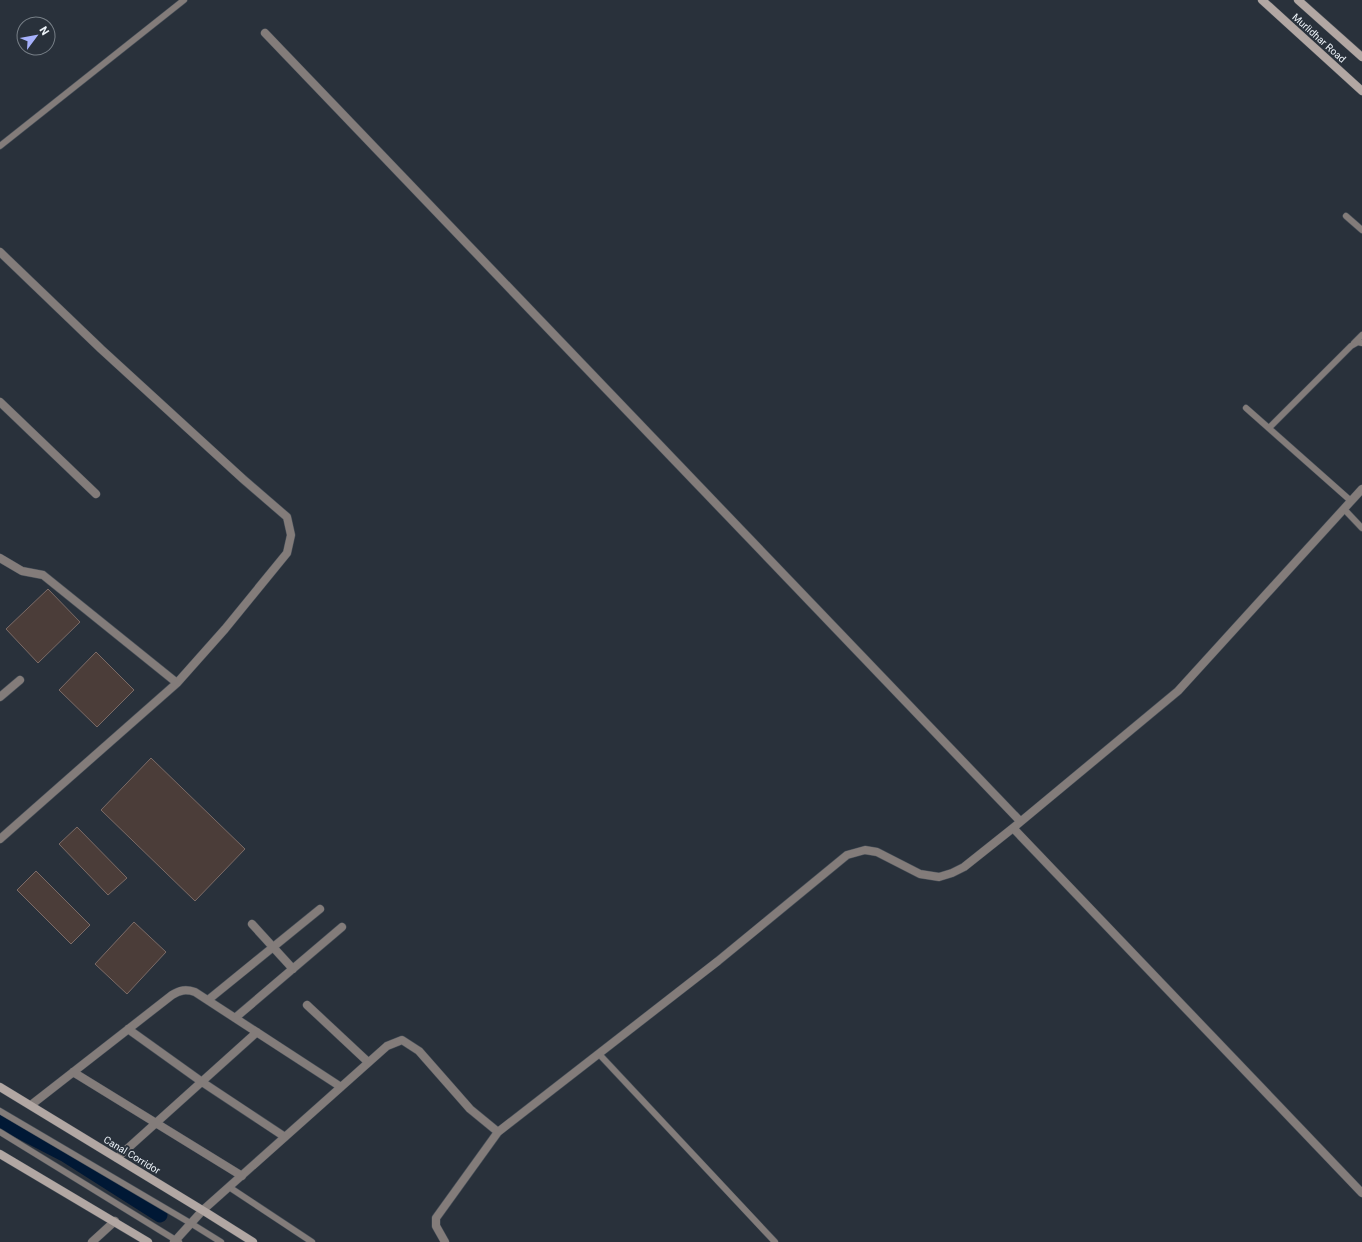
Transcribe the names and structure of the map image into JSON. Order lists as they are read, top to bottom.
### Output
{
  "streets": {
    "street": ["Murlidhar Road", "Canal Corridor"]
  },
  "north": "top right"
}
